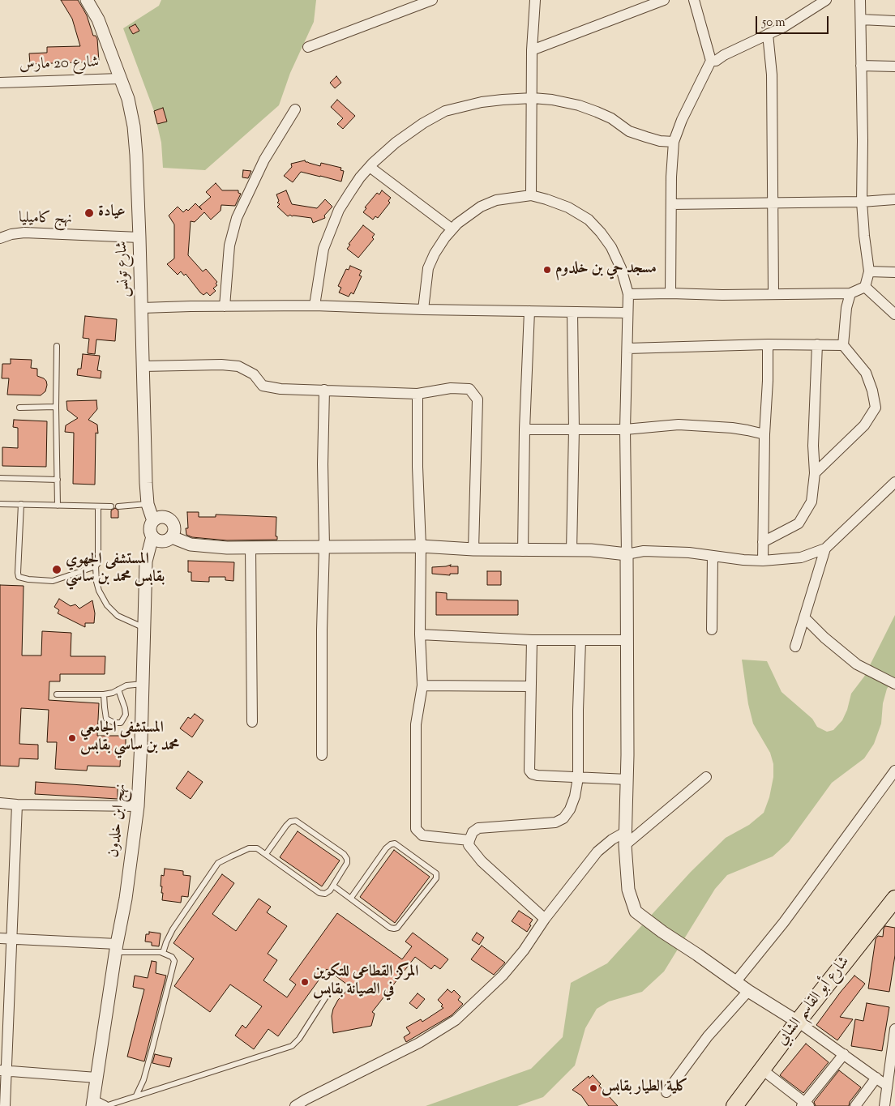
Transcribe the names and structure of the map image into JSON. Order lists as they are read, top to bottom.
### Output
{
  "streets": {
    "main road": ["شارع أبو القاسم الشابي"],
    "street": [
      "شارع 20 مارس",
      "نهج كاميليا",
      "شارع تونس",
      "نهج ابن خلدون"
    ]
  },
  "crossings": [
    ["شارع 20 مارس", "شارع تونس"],
    ["نهج كاميليا", "شارع تونس"],
    ["شارع تونس", "نهج ابن خلدون"]
  ],
  "places": [
    "عيادة",
    "مسجد حي بن خلدوم",
    "المستشفى الجهوي بقابس محمد بن ساسي",
    "المستشفى الجامعي محمد بن ساسي بقابس",
    "المركز القطاعى للتكوين في الصيانة بقابس",
    "كلية الطيار بقابس"
  ],
  "scale_bar": "50 m"
}
